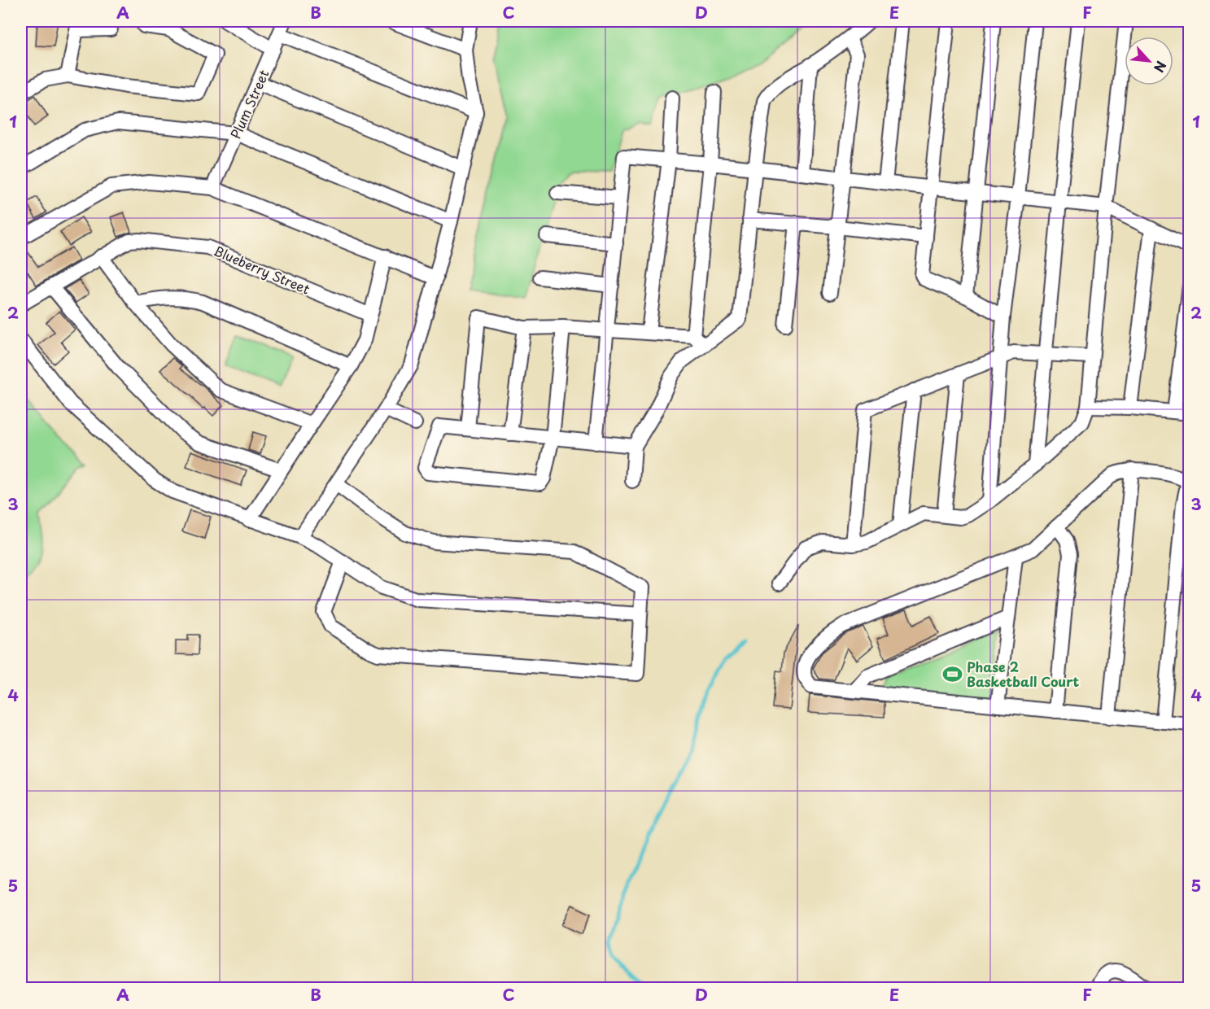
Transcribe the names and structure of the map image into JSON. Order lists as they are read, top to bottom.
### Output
{
  "streets": {
    "street": ["Plum Street", "Blueberry Street"]
  },
  "places": {
    "sports": ["Phase 2 Basketball Court"]
  },
  "north": "bottom right",
  "grid": {
    "columns": [
      "A",
      "B",
      "C",
      "D",
      "E",
      "F"
    ],
    "rows": [
      "1",
      "2",
      "3",
      "4",
      "5"
    ]
  }
}
